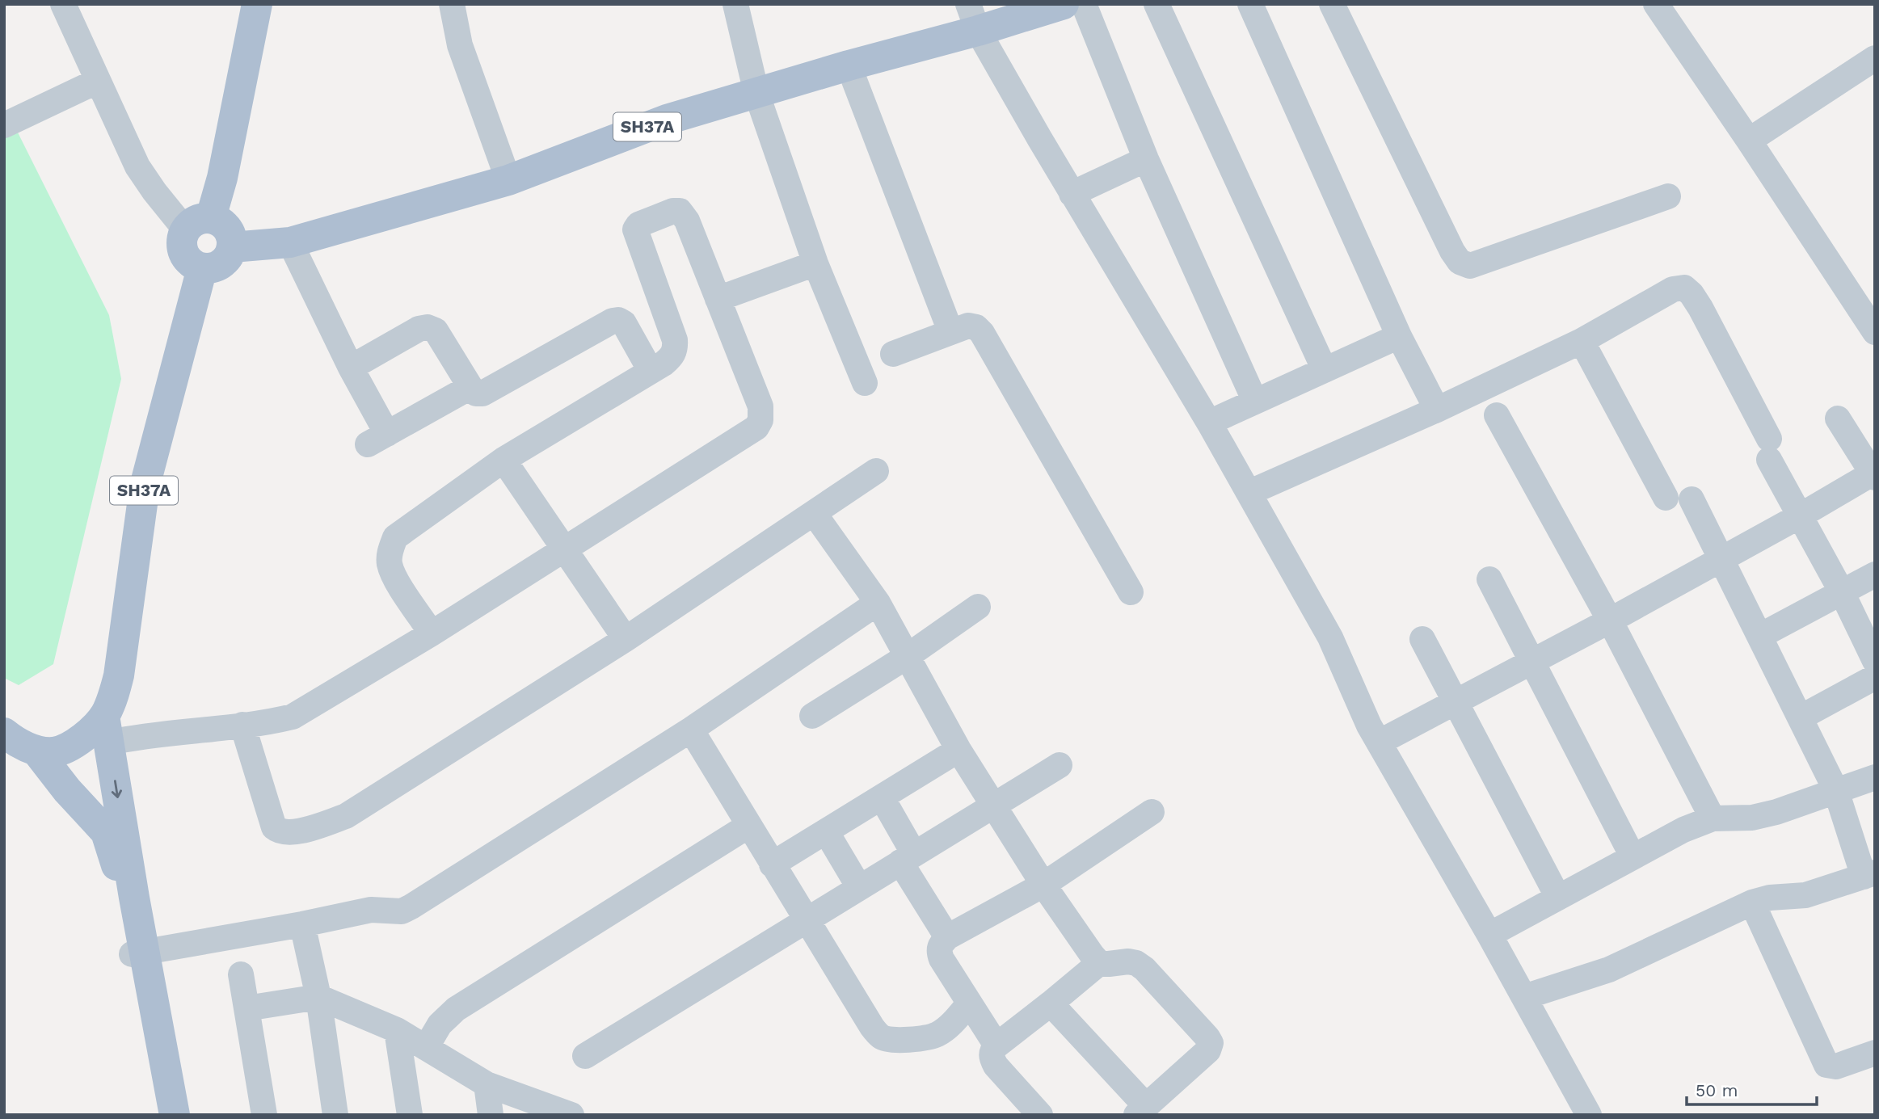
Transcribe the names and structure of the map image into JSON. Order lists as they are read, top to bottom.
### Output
{
  "streets": {
    "main road": ["SH37A"]
  },
  "scale_bar": "50 m"
}
